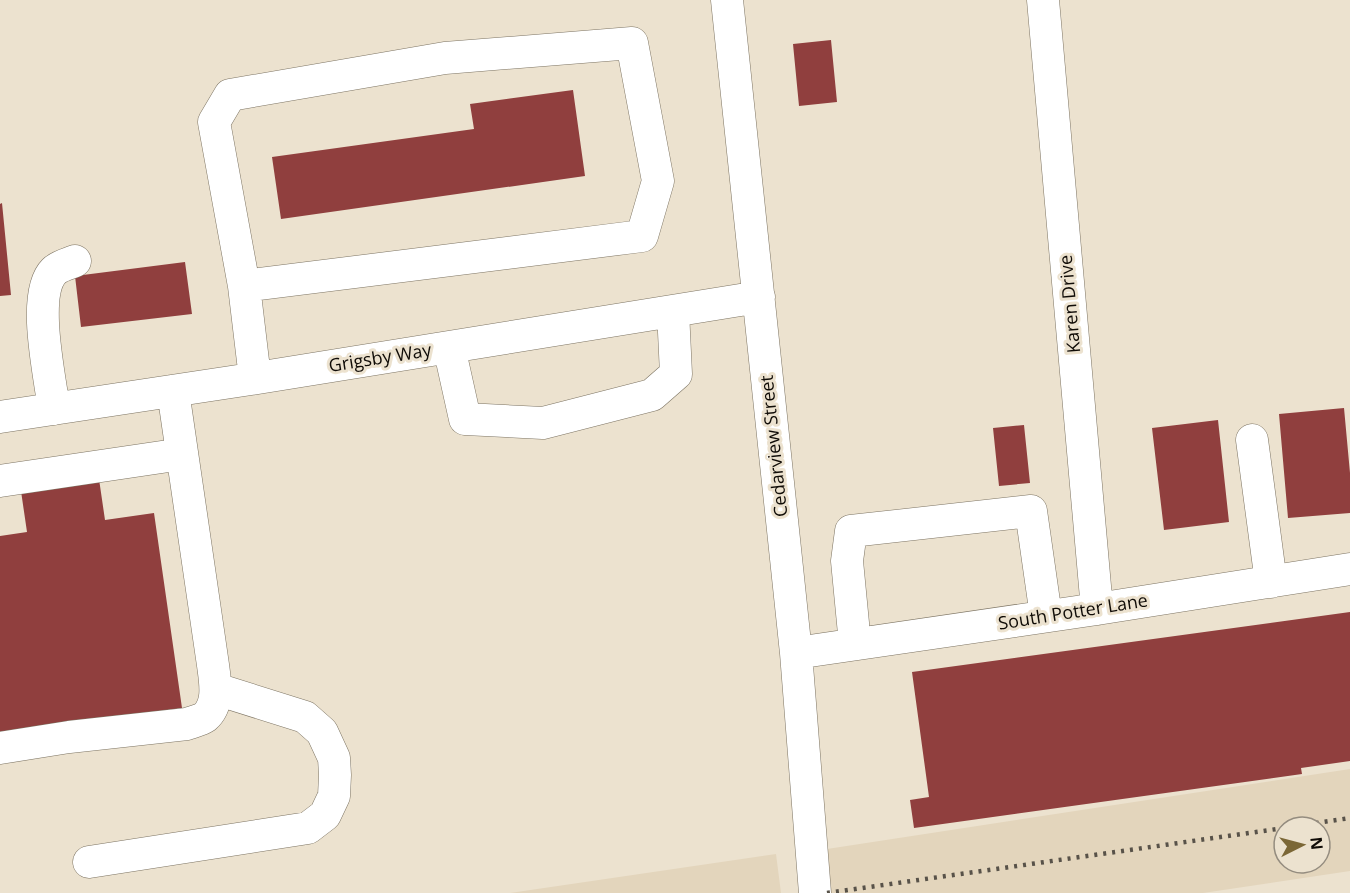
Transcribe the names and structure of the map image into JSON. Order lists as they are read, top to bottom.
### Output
{
  "streets": {
    "street": [
      "Karen Drive",
      "Grigsby Way",
      "Cedarview Street",
      "South Potter Lane"
    ]
  },
  "crossings": [
    ["Karen Drive", "South Potter Lane"],
    ["Grigsby Way", "Cedarview Street"],
    ["Cedarview Street", "South Potter Lane"]
  ],
  "north": "right"
}
